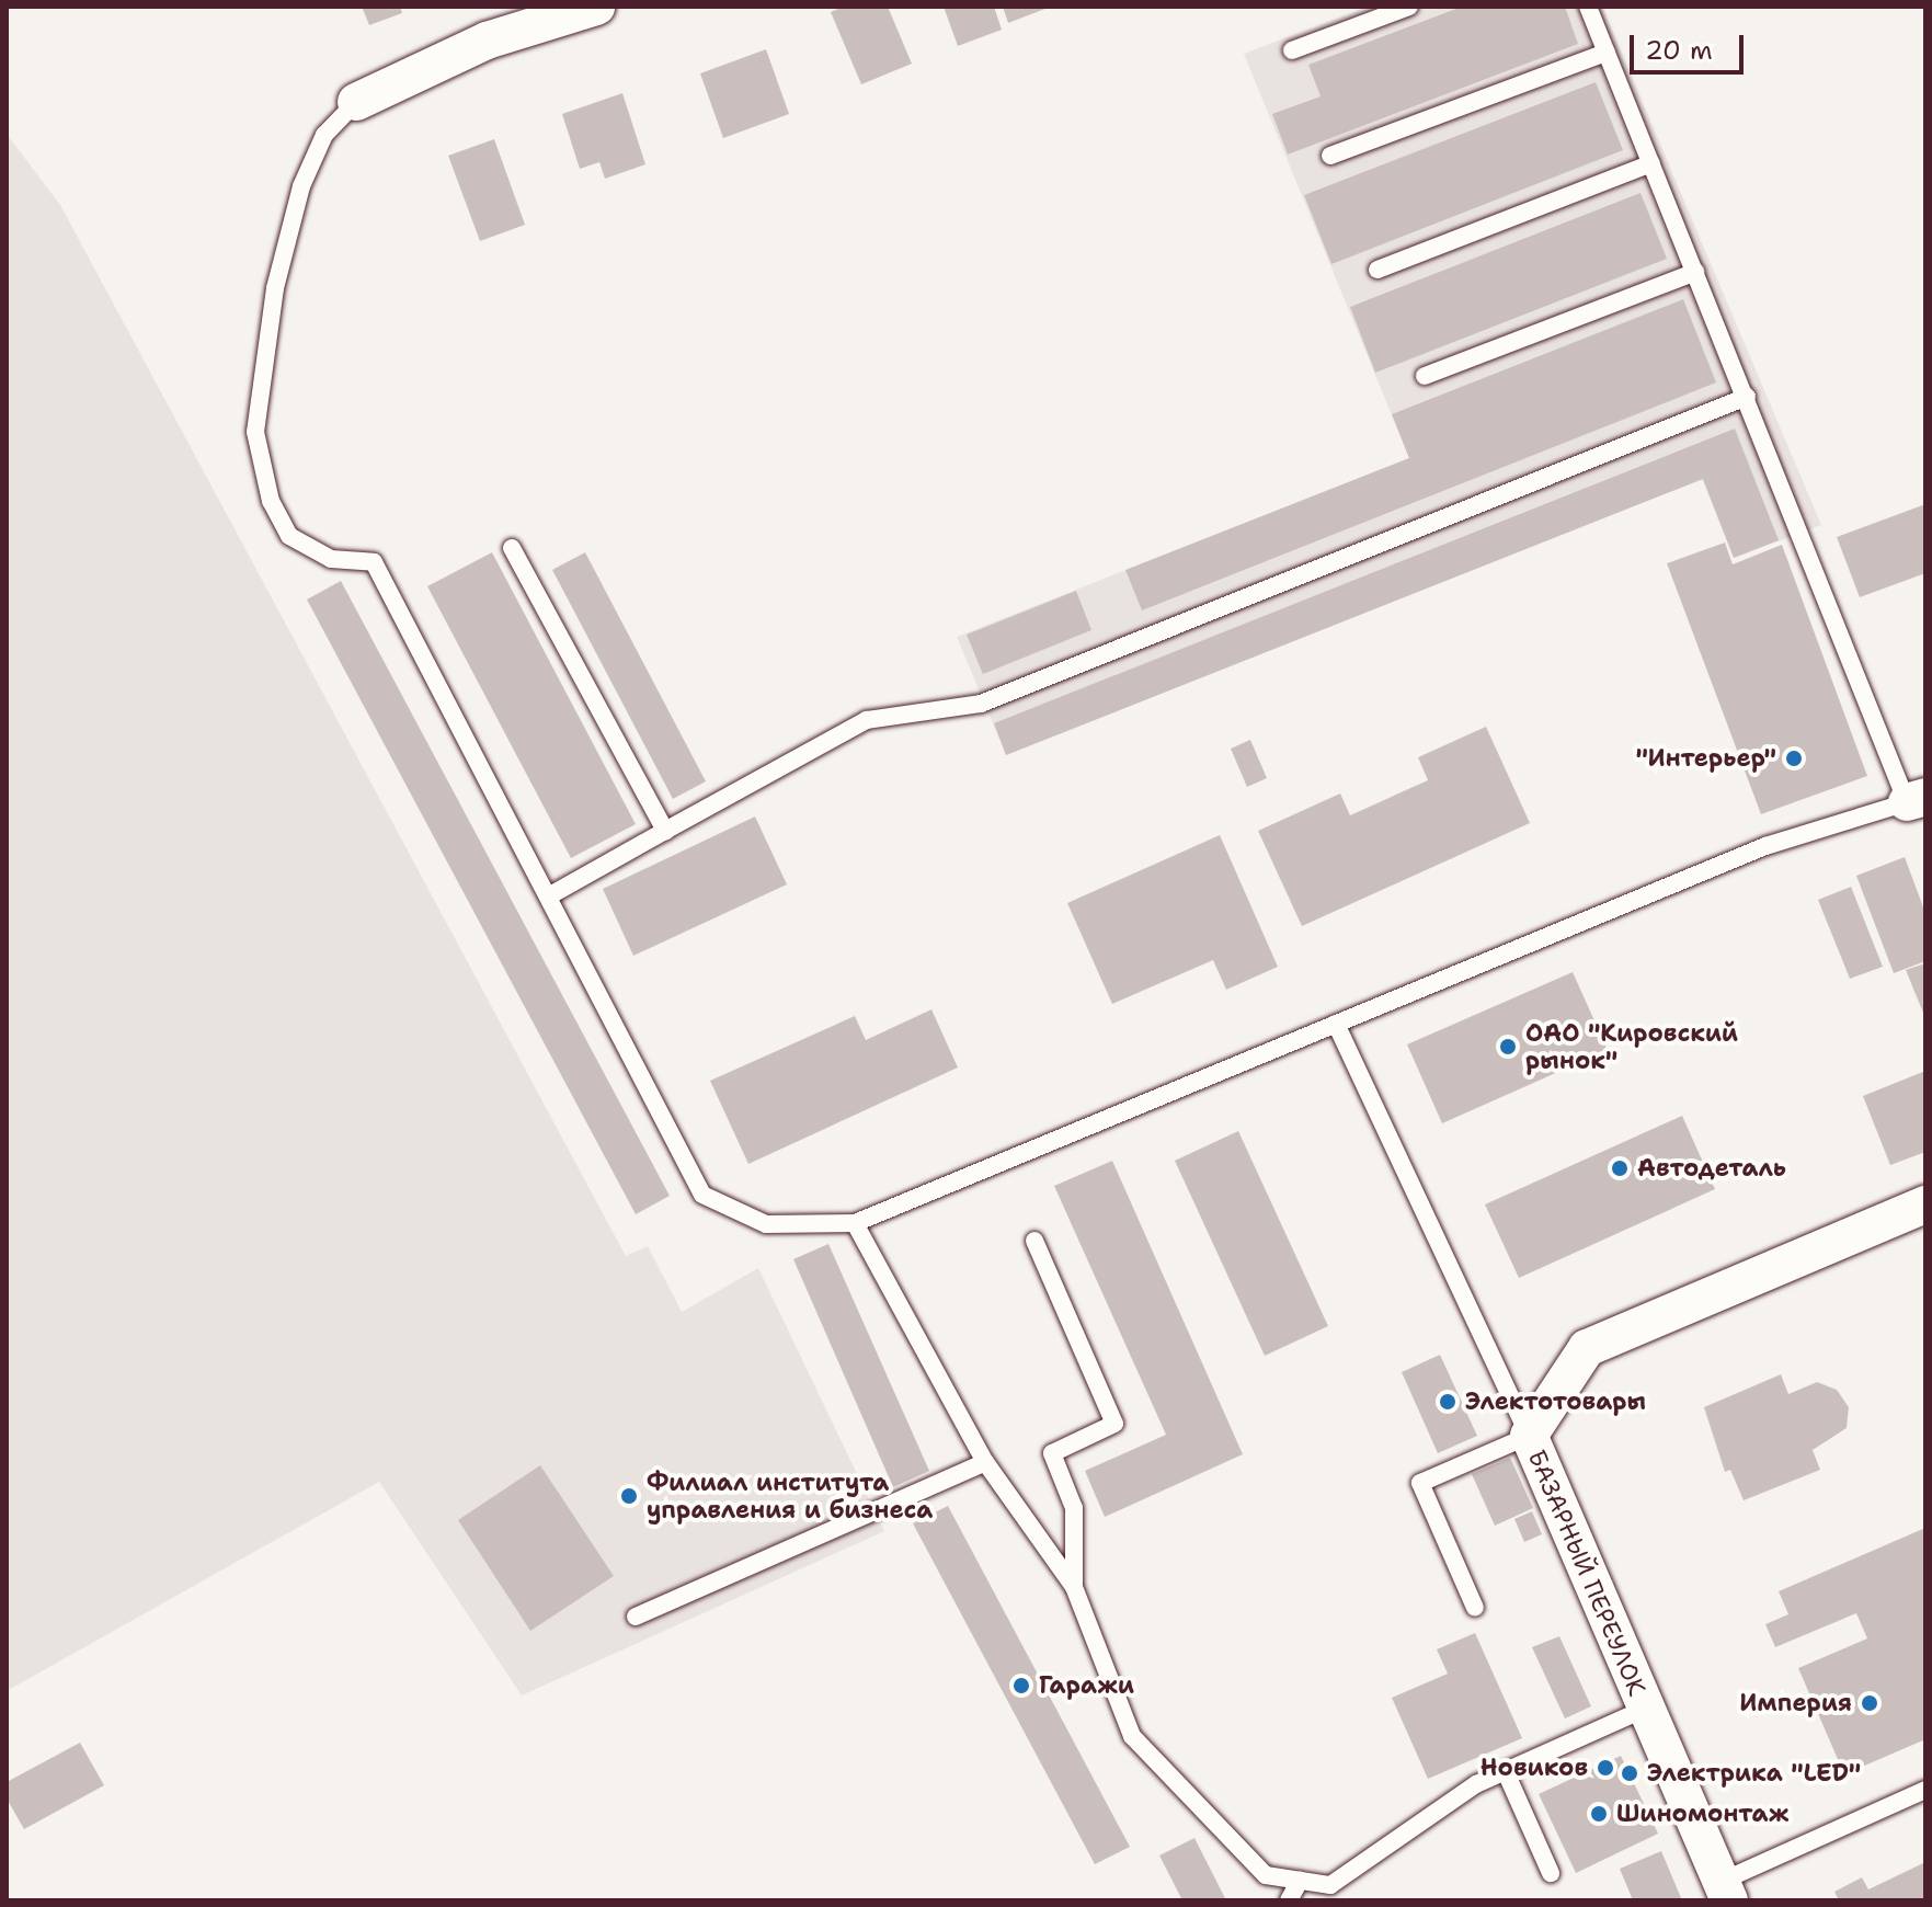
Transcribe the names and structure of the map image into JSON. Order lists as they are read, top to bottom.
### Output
{
  "streets": {
    "street": ["БАЗАРНЫЙ ПЕРЕУЛОК"]
  },
  "places": [
    "\"Интерьер\"",
    "ОАО \"Кировский рынок\"",
    "Автодеталь",
    "Электотовары",
    "Филиал института управления и бизнеса",
    "Гаражи",
    "Империя",
    "Новиков",
    "Электрика \"LED\"",
    "Шиномонтаж"
  ],
  "scale_bar": "20 m"
}
